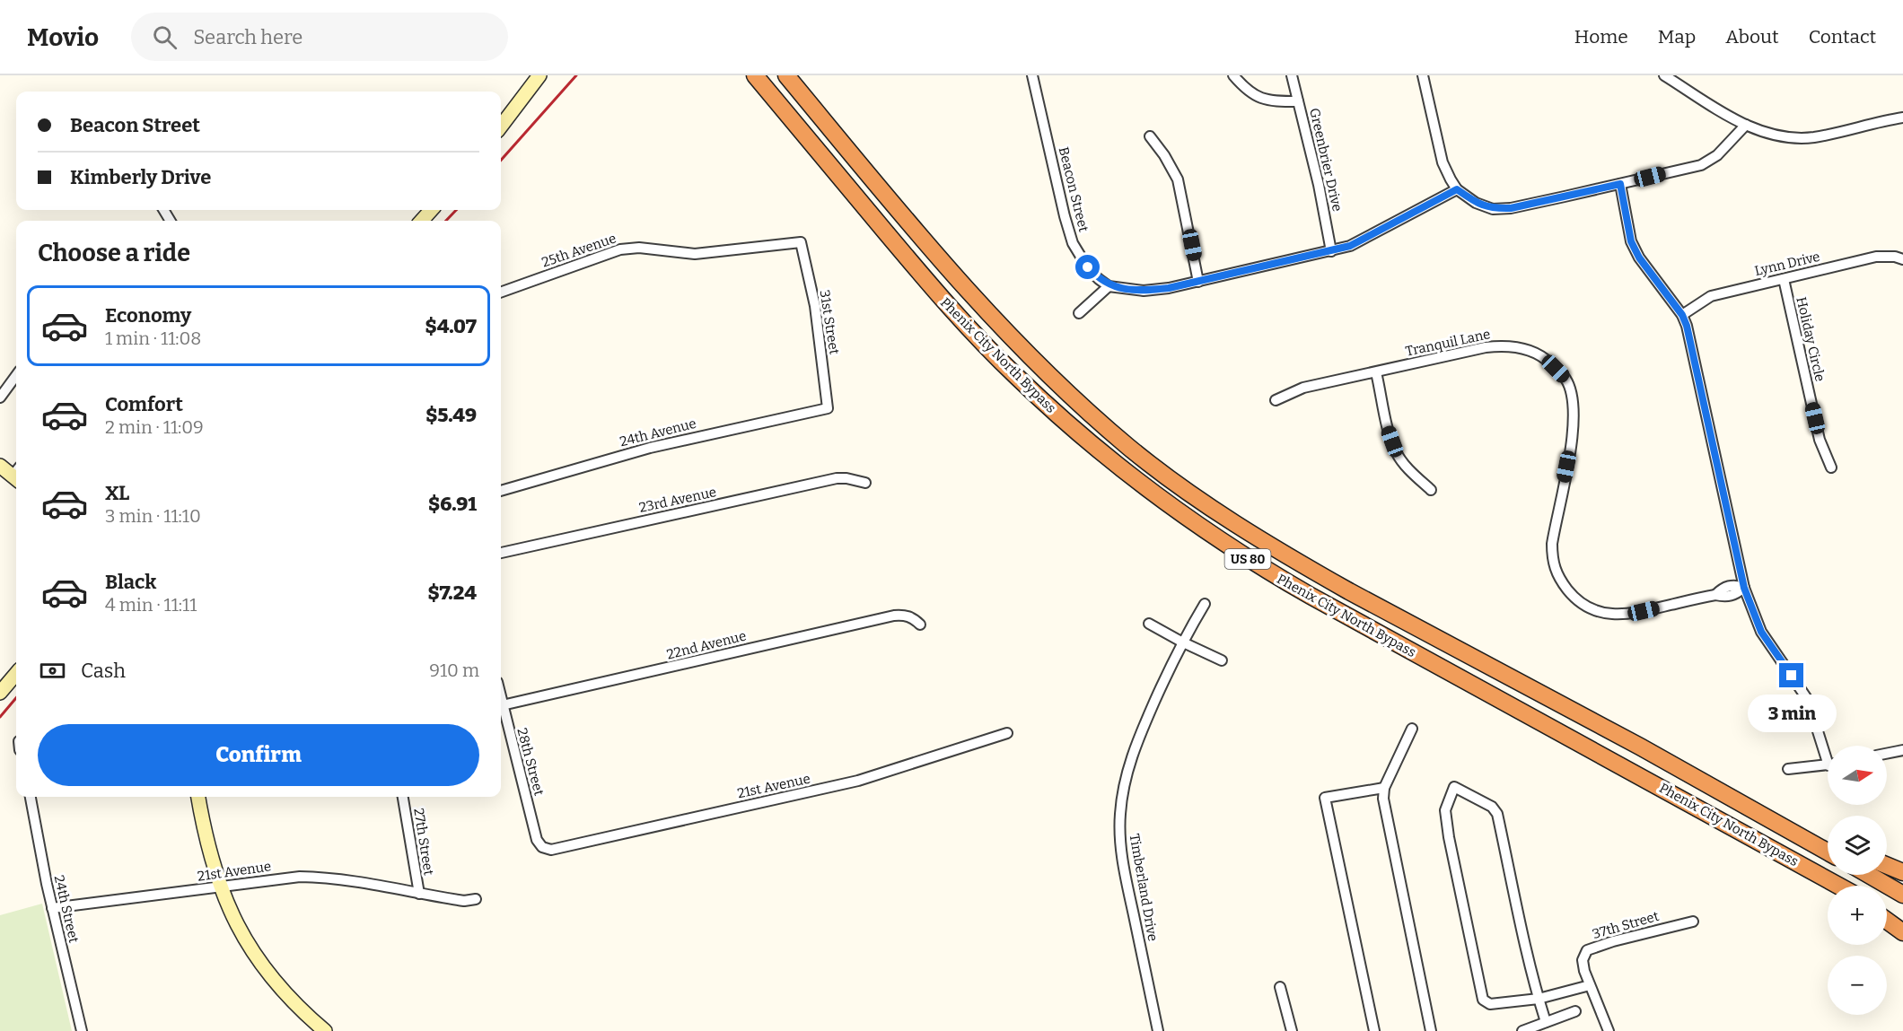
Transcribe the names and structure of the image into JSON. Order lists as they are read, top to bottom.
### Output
{
  "streets": {
    "highway": ["Phenix City North Bypass", "US 80"],
    "street": [
      "Greenbrier Drive",
      "Beacon Street",
      "25th Avenue",
      "Lynn Drive",
      "31st Street",
      "Holiday Circle",
      "Tranquil Lane",
      "24th Avenue",
      "23rd Avenue",
      "22nd Avenue",
      "28th Street",
      "21st Avenue",
      "27th Street",
      "Timberland Drive",
      "24th Street",
      "37th Street"
    ]
  },
  "crossings": [
    ["25th Avenue", "31st Street"],
    ["Lynn Drive", "Holiday Circle"],
    ["31st Street", "24th Avenue"],
    ["28th Street", "21st Avenue"],
    ["21st Avenue", "27th Street"],
    ["21st Avenue", "24th Street"]
  ],
  "north": "right",
  "page": {
    "header": "Movio",
    "search": "Search here",
    "nav": [
      "Home",
      "Map",
      "About",
      "Contact"
    ],
    "banner": ["Beacon Street", "Kimberly Drive"],
    "heading": "Choose a ride",
    "list": [
      {
        "name": "Economy",
        "note": "1 min · 11:08",
        "value": "$4.07"
      },
      {
        "name": "Comfort",
        "note": "2 min · 11:09",
        "value": "$5.49"
      },
      {
        "name": "XL",
        "note": "3 min · 11:10",
        "value": "$6.91"
      },
      {
        "name": "Black",
        "note": "4 min · 11:11",
        "value": "$7.24"
      }
    ],
    "pay": ["Cash", "910 m"],
    "bubble": "3 min",
    "buttons": "Confirm",
    "map_buttons": ["+", "−"]
  }
}
